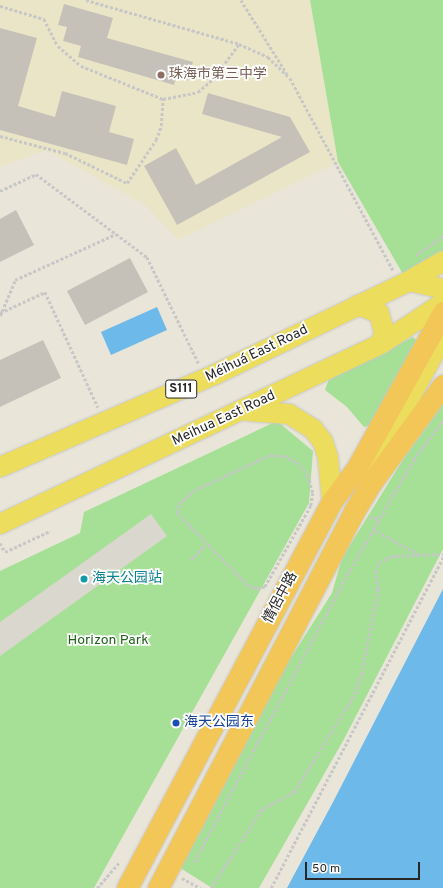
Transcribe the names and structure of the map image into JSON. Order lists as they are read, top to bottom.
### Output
{
  "streets": {
    "highway": ["情侶中路"],
    "main road": ["Méihuá East Road", "S111", "Meihua East Road"]
  },
  "parks": ["Horizon Park"],
  "places": ["珠海市第三中学", "海天公园站", "海天公园东"],
  "scale_bar": "50 m"
}
